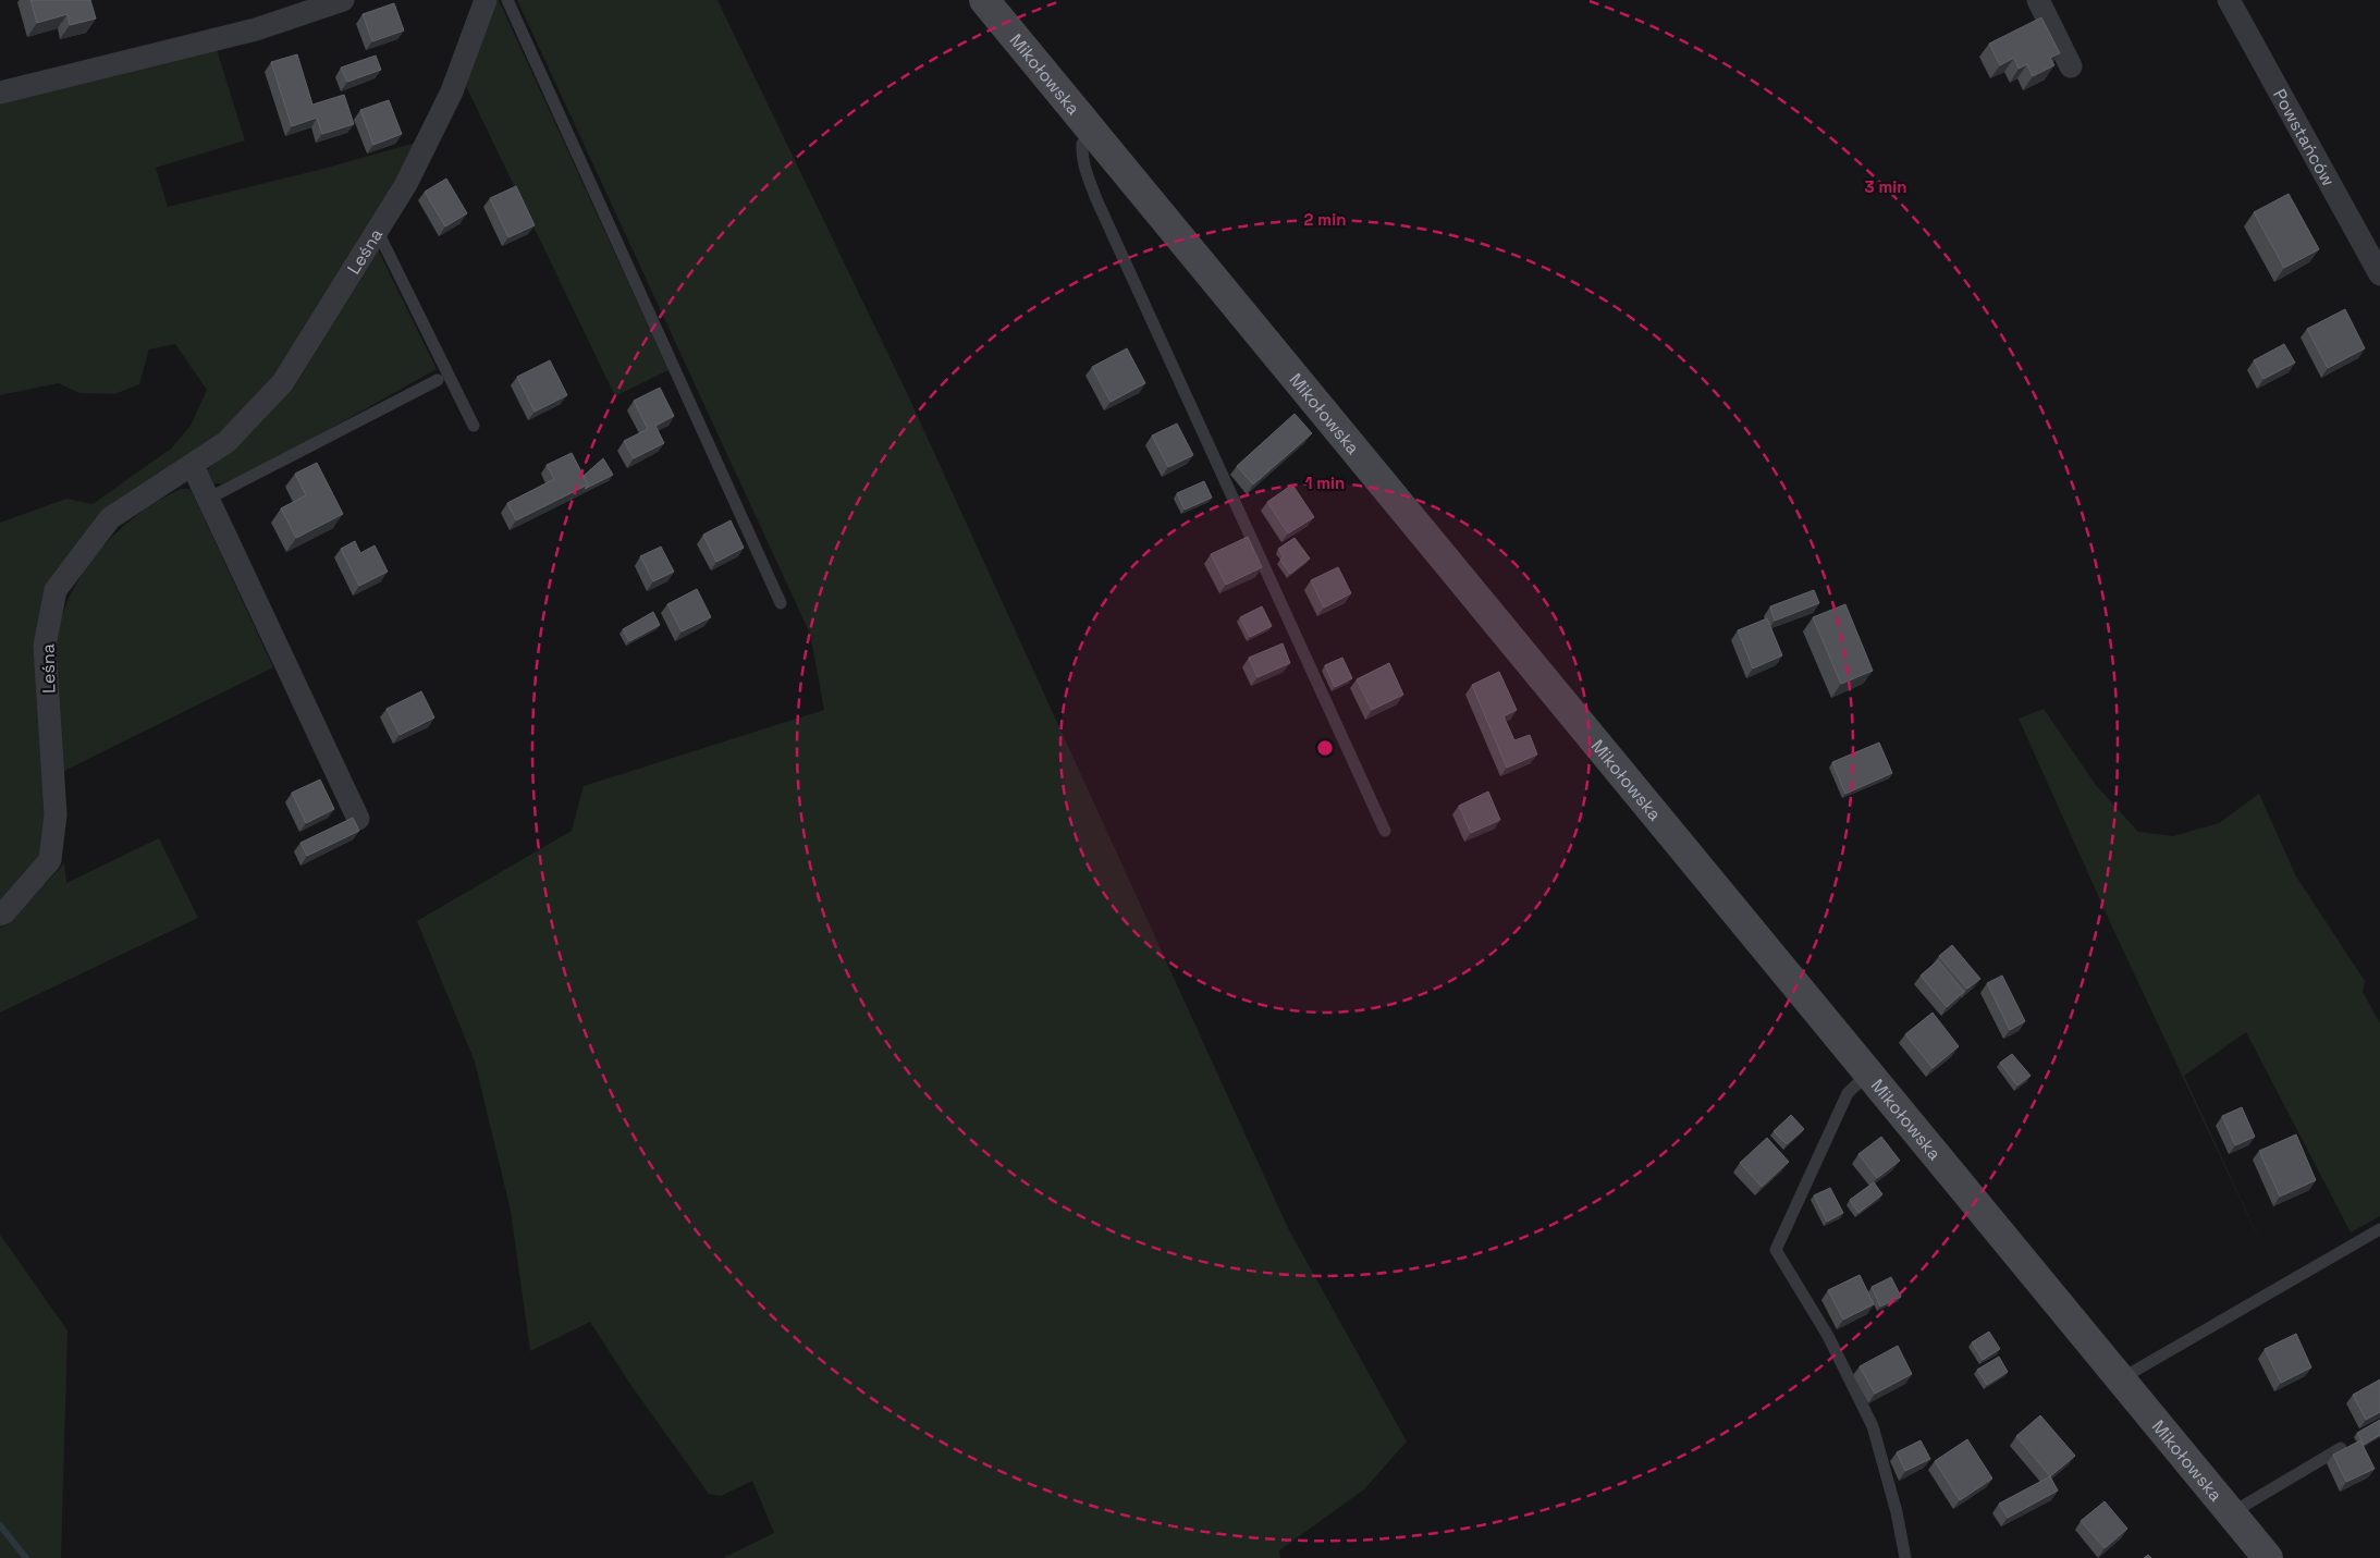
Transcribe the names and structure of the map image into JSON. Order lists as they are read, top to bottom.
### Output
{
  "streets": {
    "main road": ["Mikołowska"],
    "street": ["Powstańców", "Leśna"]
  },
  "rings": ["3 min", "2 min", "1 min"]
}
